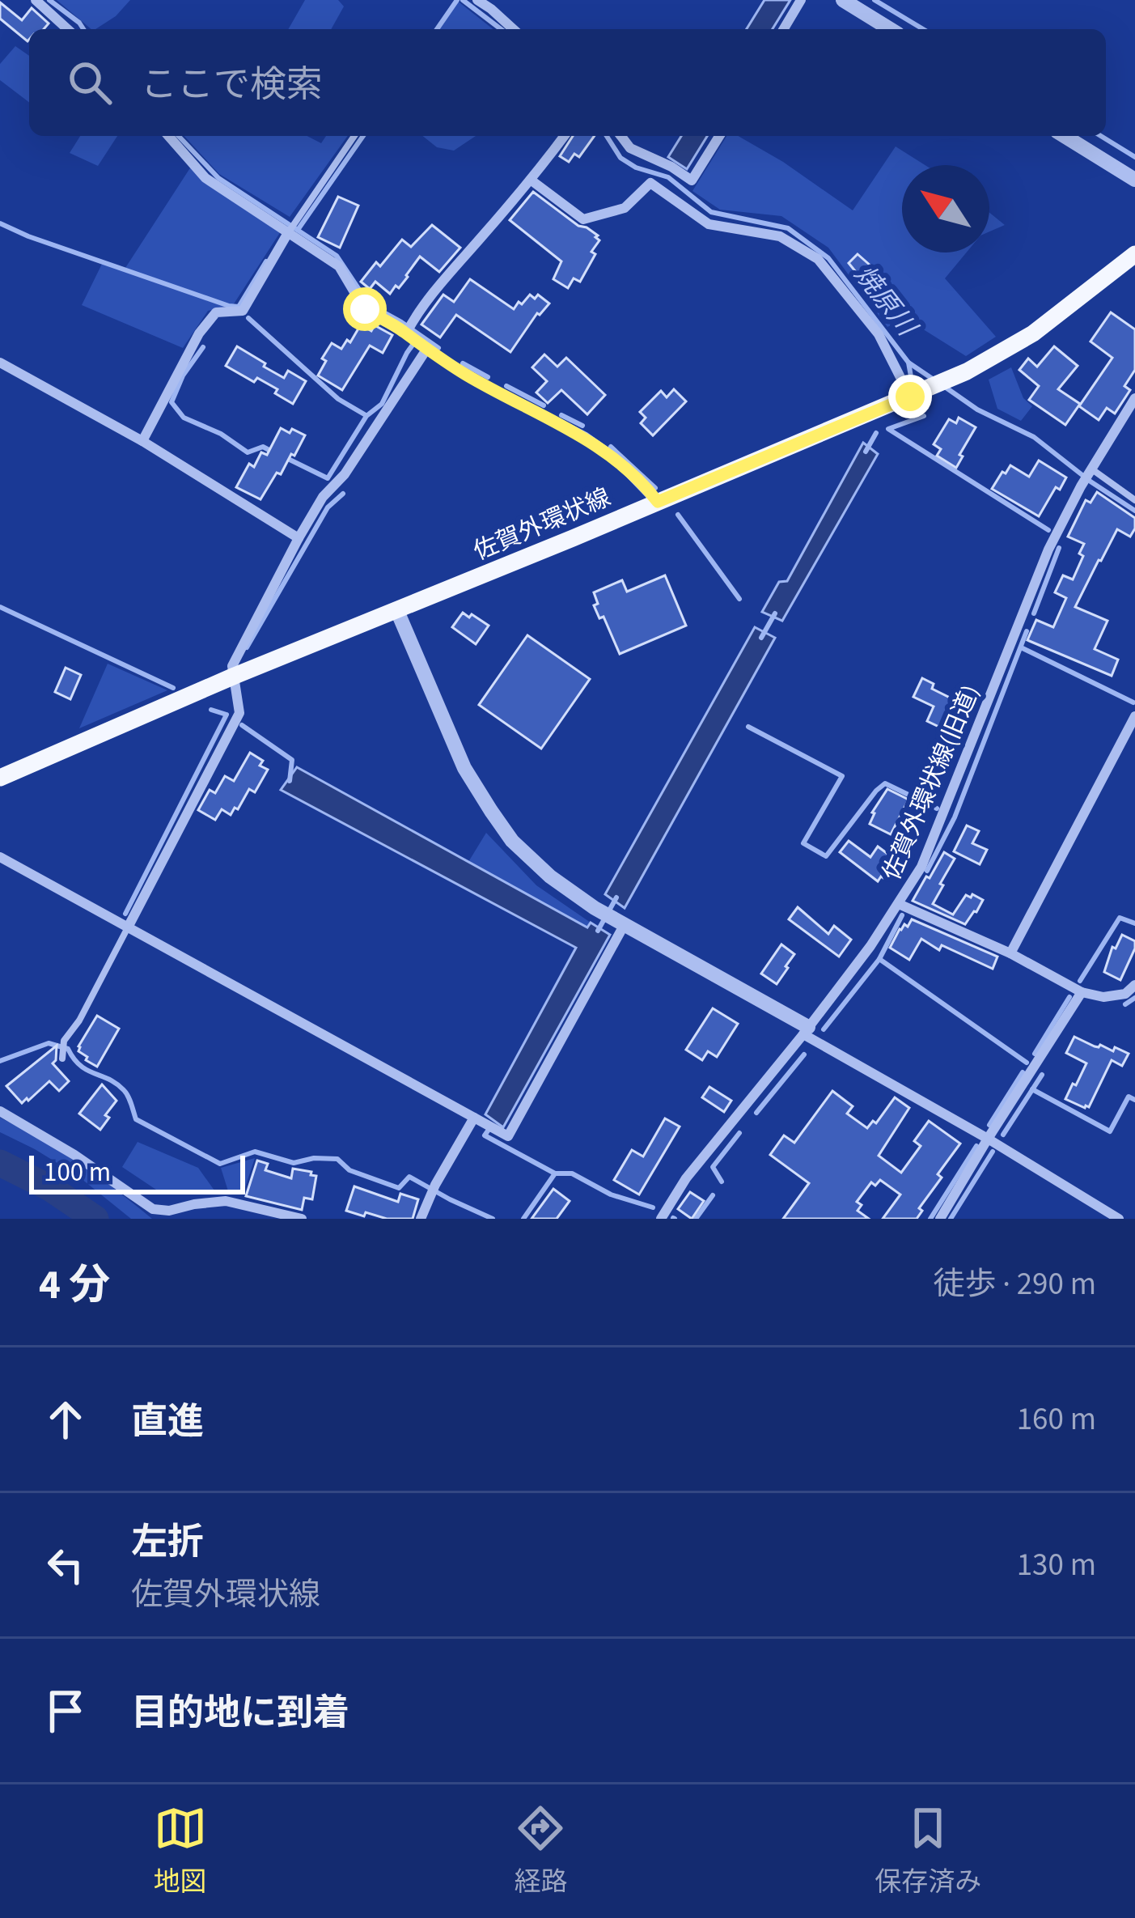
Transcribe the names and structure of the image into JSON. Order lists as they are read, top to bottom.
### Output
{
  "streets": {
    "main road": ["佐賀外環状線"],
    "street": ["佐賀外環状線(旧道)"]
  },
  "water": ["焼原川"],
  "scale_bar": "100 m",
  "north": "top left",
  "page": {
    "search": "ここで検索",
    "scale": "100 m",
    "heading": ["4 分", "徒歩 · 290 m"],
    "list": [
      ["直進", "160 m"],
      ["左折", "佐賀外環状線", "130 m"],
      "目的地に到着"
    ],
    "nav": ["地図", "経路", "保存済み"]
  }
}
